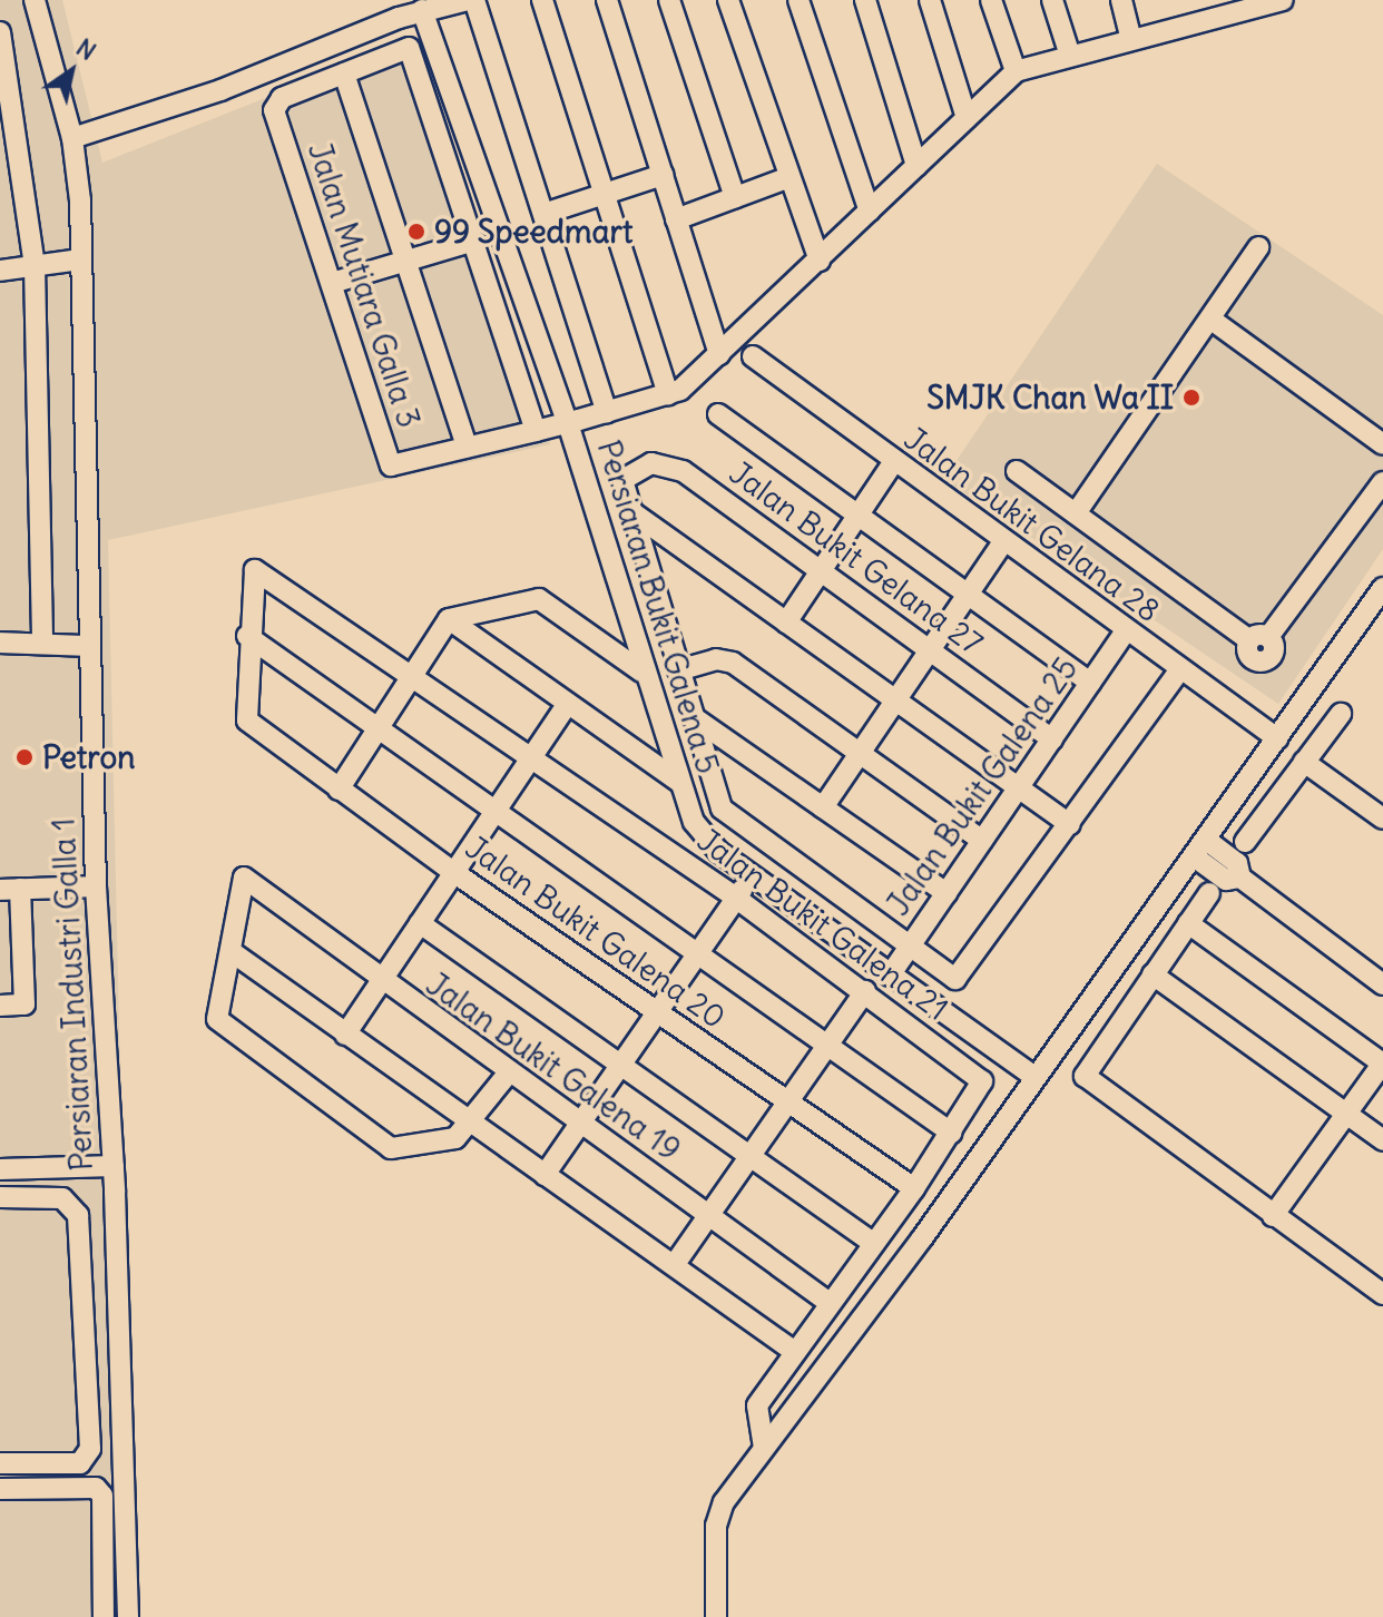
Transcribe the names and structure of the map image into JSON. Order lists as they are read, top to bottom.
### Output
{
  "streets": {
    "street": [
      "Jalan Mutiara Galla 3",
      "Jalan Bukit Gelana 28",
      "Jalan Bukit Gelana 27",
      "Persiaran Bukit Galena 5",
      "Jalan Bukit Galena 25",
      "Jalan Bukit Galena 21",
      "Jalan Bukit Galena 20",
      "Persiaran Industri Galla 1",
      "Jalan Bukit Galena 19"
    ]
  },
  "crossings": [
    ["Jalan Mutiara Galla 3", "Persiaran Bukit Galena 5"],
    ["Jalan Bukit Gelana 28", "Jalan Bukit Galena 25"],
    ["Jalan Bukit Gelana 27", "Jalan Bukit Galena 25"],
    ["Persiaran Bukit Galena 5", "Jalan Bukit Galena 25"],
    ["Jalan Bukit Galena 21", "Jalan Bukit Galena 20"],
    ["Jalan Bukit Galena 21", "Jalan Bukit Galena 19"]
  ],
  "places": ["99 Speedmart", "SMJK Chan Wa II", "Petron"],
  "north": "top right"
}
